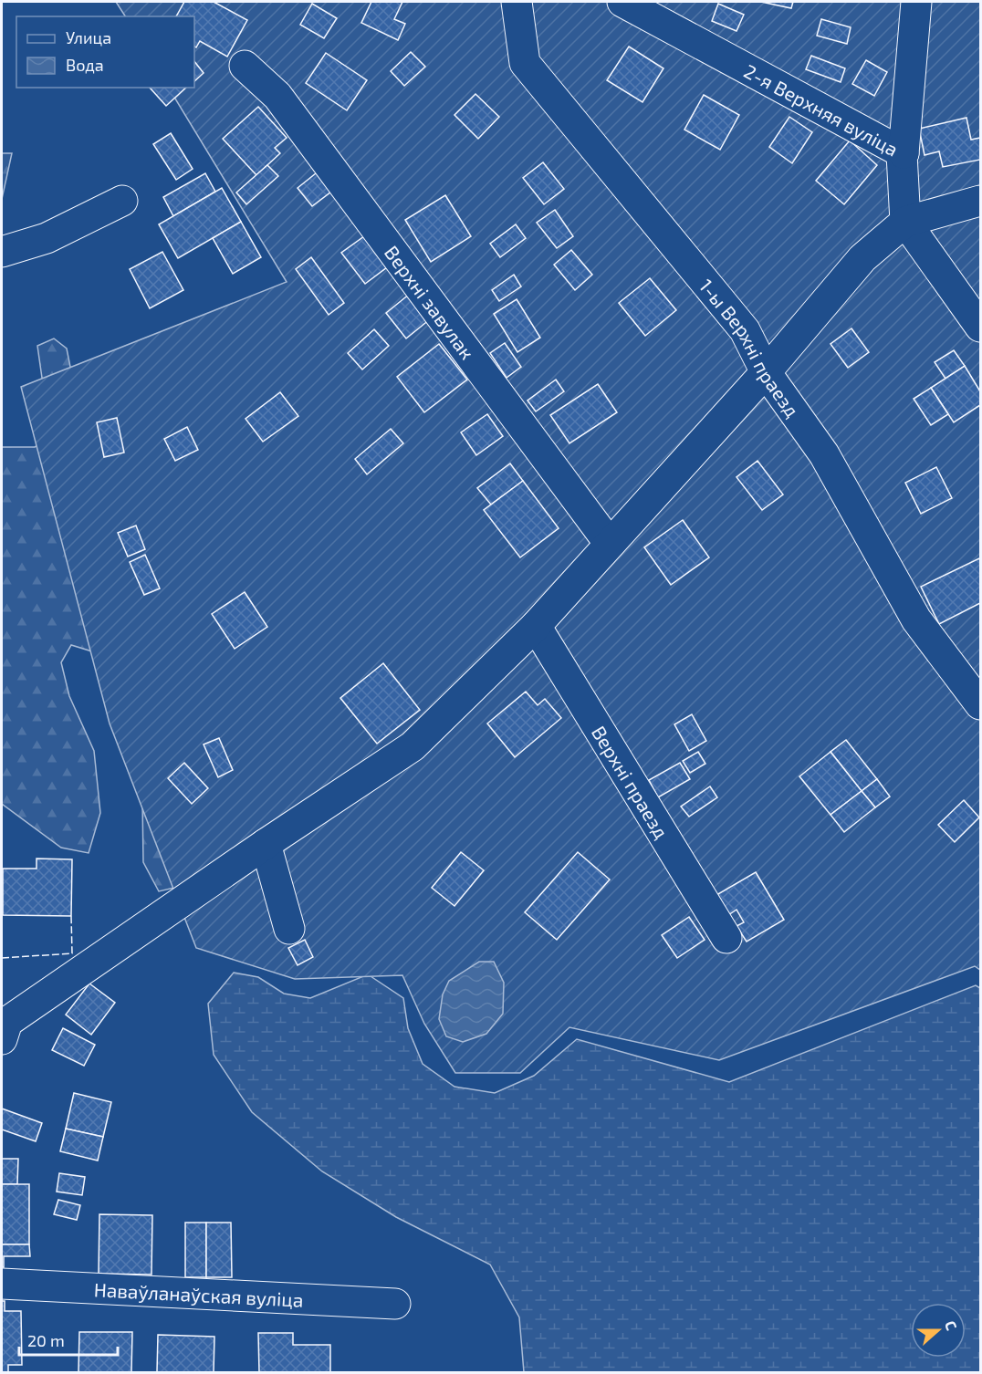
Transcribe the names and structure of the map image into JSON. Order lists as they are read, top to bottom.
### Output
{
  "streets": {
    "street": [
      "2-я Верхняя вуліца",
      "Верхні завулак",
      "1-ы Верхні праезд",
      "Верхні праезд",
      "Наваўланаўская вуліца"
    ]
  },
  "legend": ["Улица", "Вода"],
  "scale_bar": "20 m",
  "north": "right"
}
